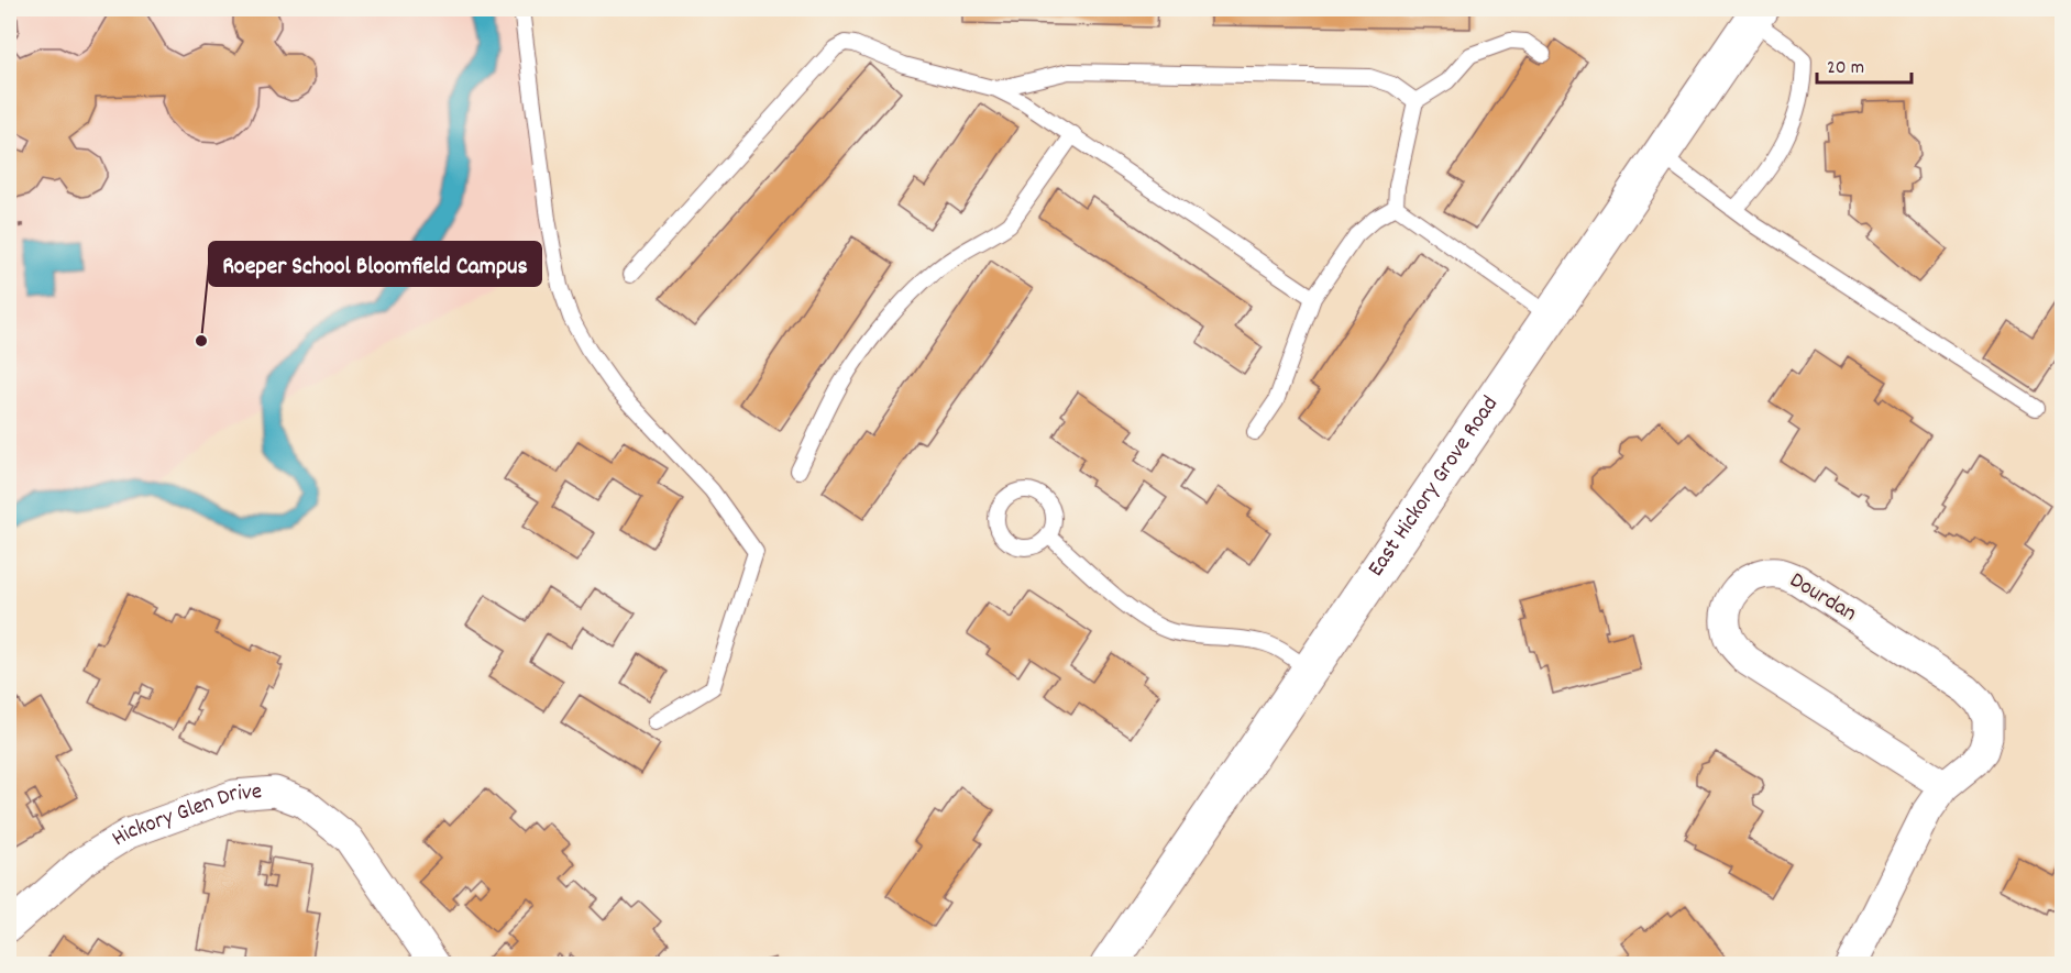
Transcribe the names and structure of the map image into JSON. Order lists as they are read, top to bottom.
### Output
{
  "streets": {
    "street": ["East Hickory Grove Road", "Dourdan", "Hickory Glen Drive"]
  },
  "places": ["Roeper School Bloomfield Campus"],
  "scale_bar": "20 m"
}
